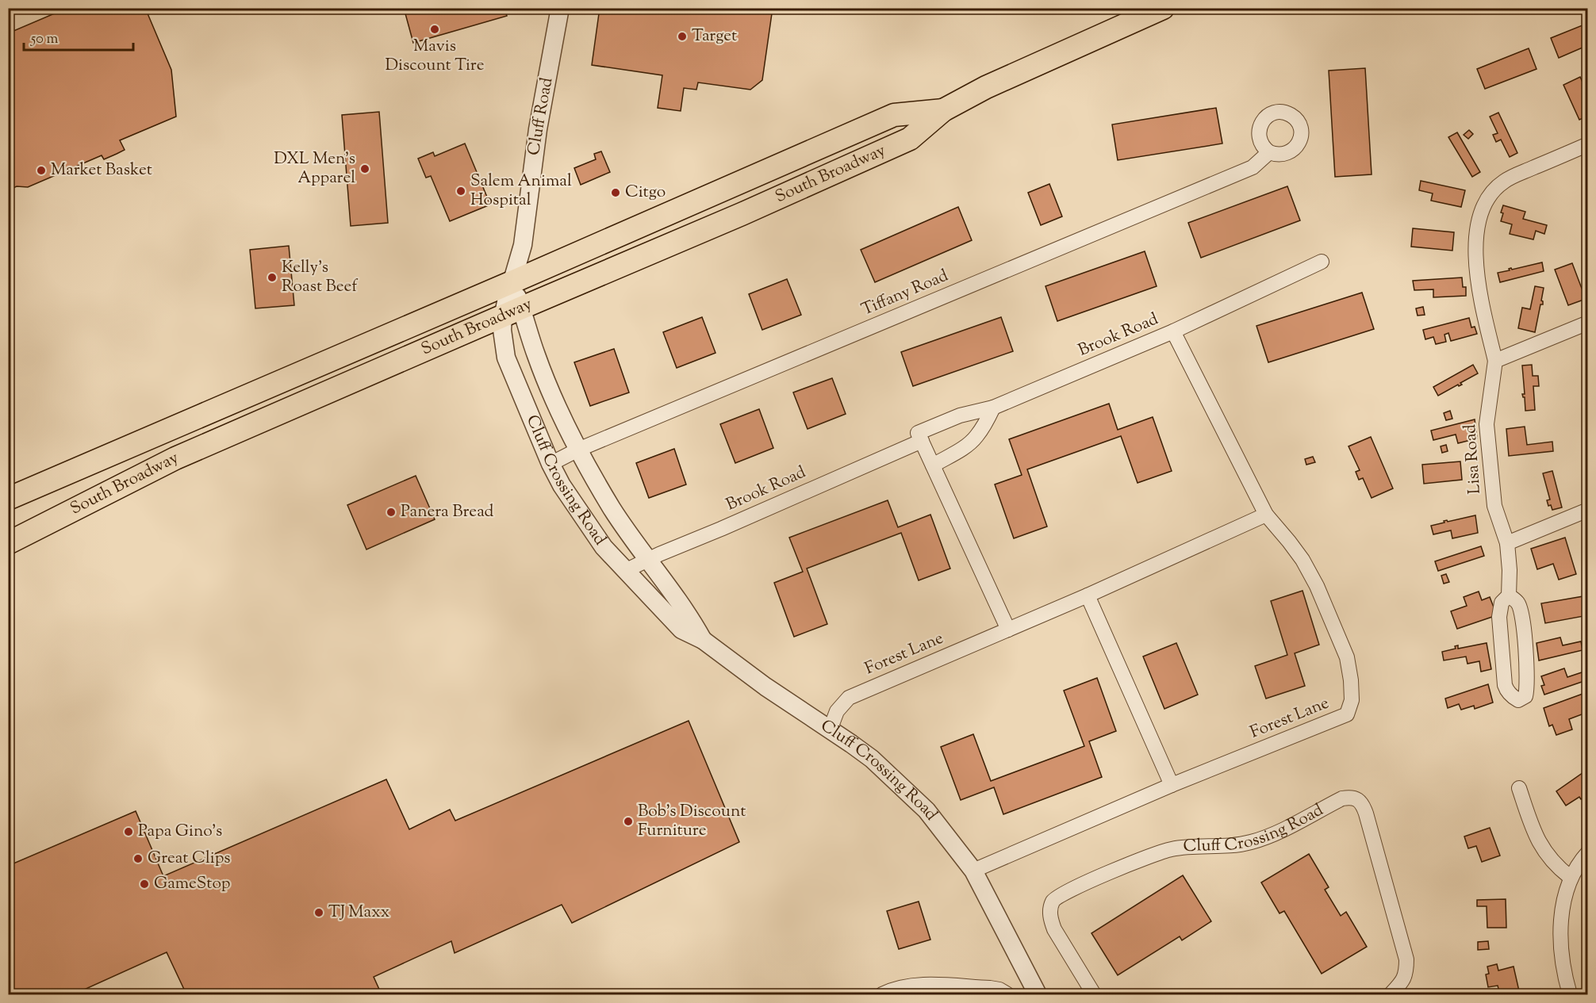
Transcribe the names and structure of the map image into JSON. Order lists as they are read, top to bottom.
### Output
{
  "streets": {
    "main road": ["South Broadway"],
    "street": [
      "Cluff Road",
      "Tiffany Road",
      "Brook Road",
      "Lisa Road",
      "Cluff Crossing Road",
      "Forest Lane"
    ]
  },
  "crossings": [
    ["Cluff Road", "South Broadway"],
    ["Cluff Road", "Cluff Crossing Road"],
    ["South Broadway", "Cluff Crossing Road"],
    ["Tiffany Road", "Cluff Crossing Road"],
    ["Brook Road", "Cluff Crossing Road"],
    ["Brook Road", "Forest Lane"],
    ["Cluff Crossing Road", "Forest Lane"]
  ],
  "places": [
    "Mavis Discount Tire",
    "Target",
    "DXL Men's Apparel",
    "Market Basket",
    "Salem Animal Hospital",
    "Citgo",
    "Kelly's Roast Beef",
    "Panera Bread",
    "Bob's Discount Furniture",
    "Papa Gino's",
    "Great Clips",
    "GameStop",
    "TJ Maxx"
  ],
  "scale_bar": "50 m"
}
